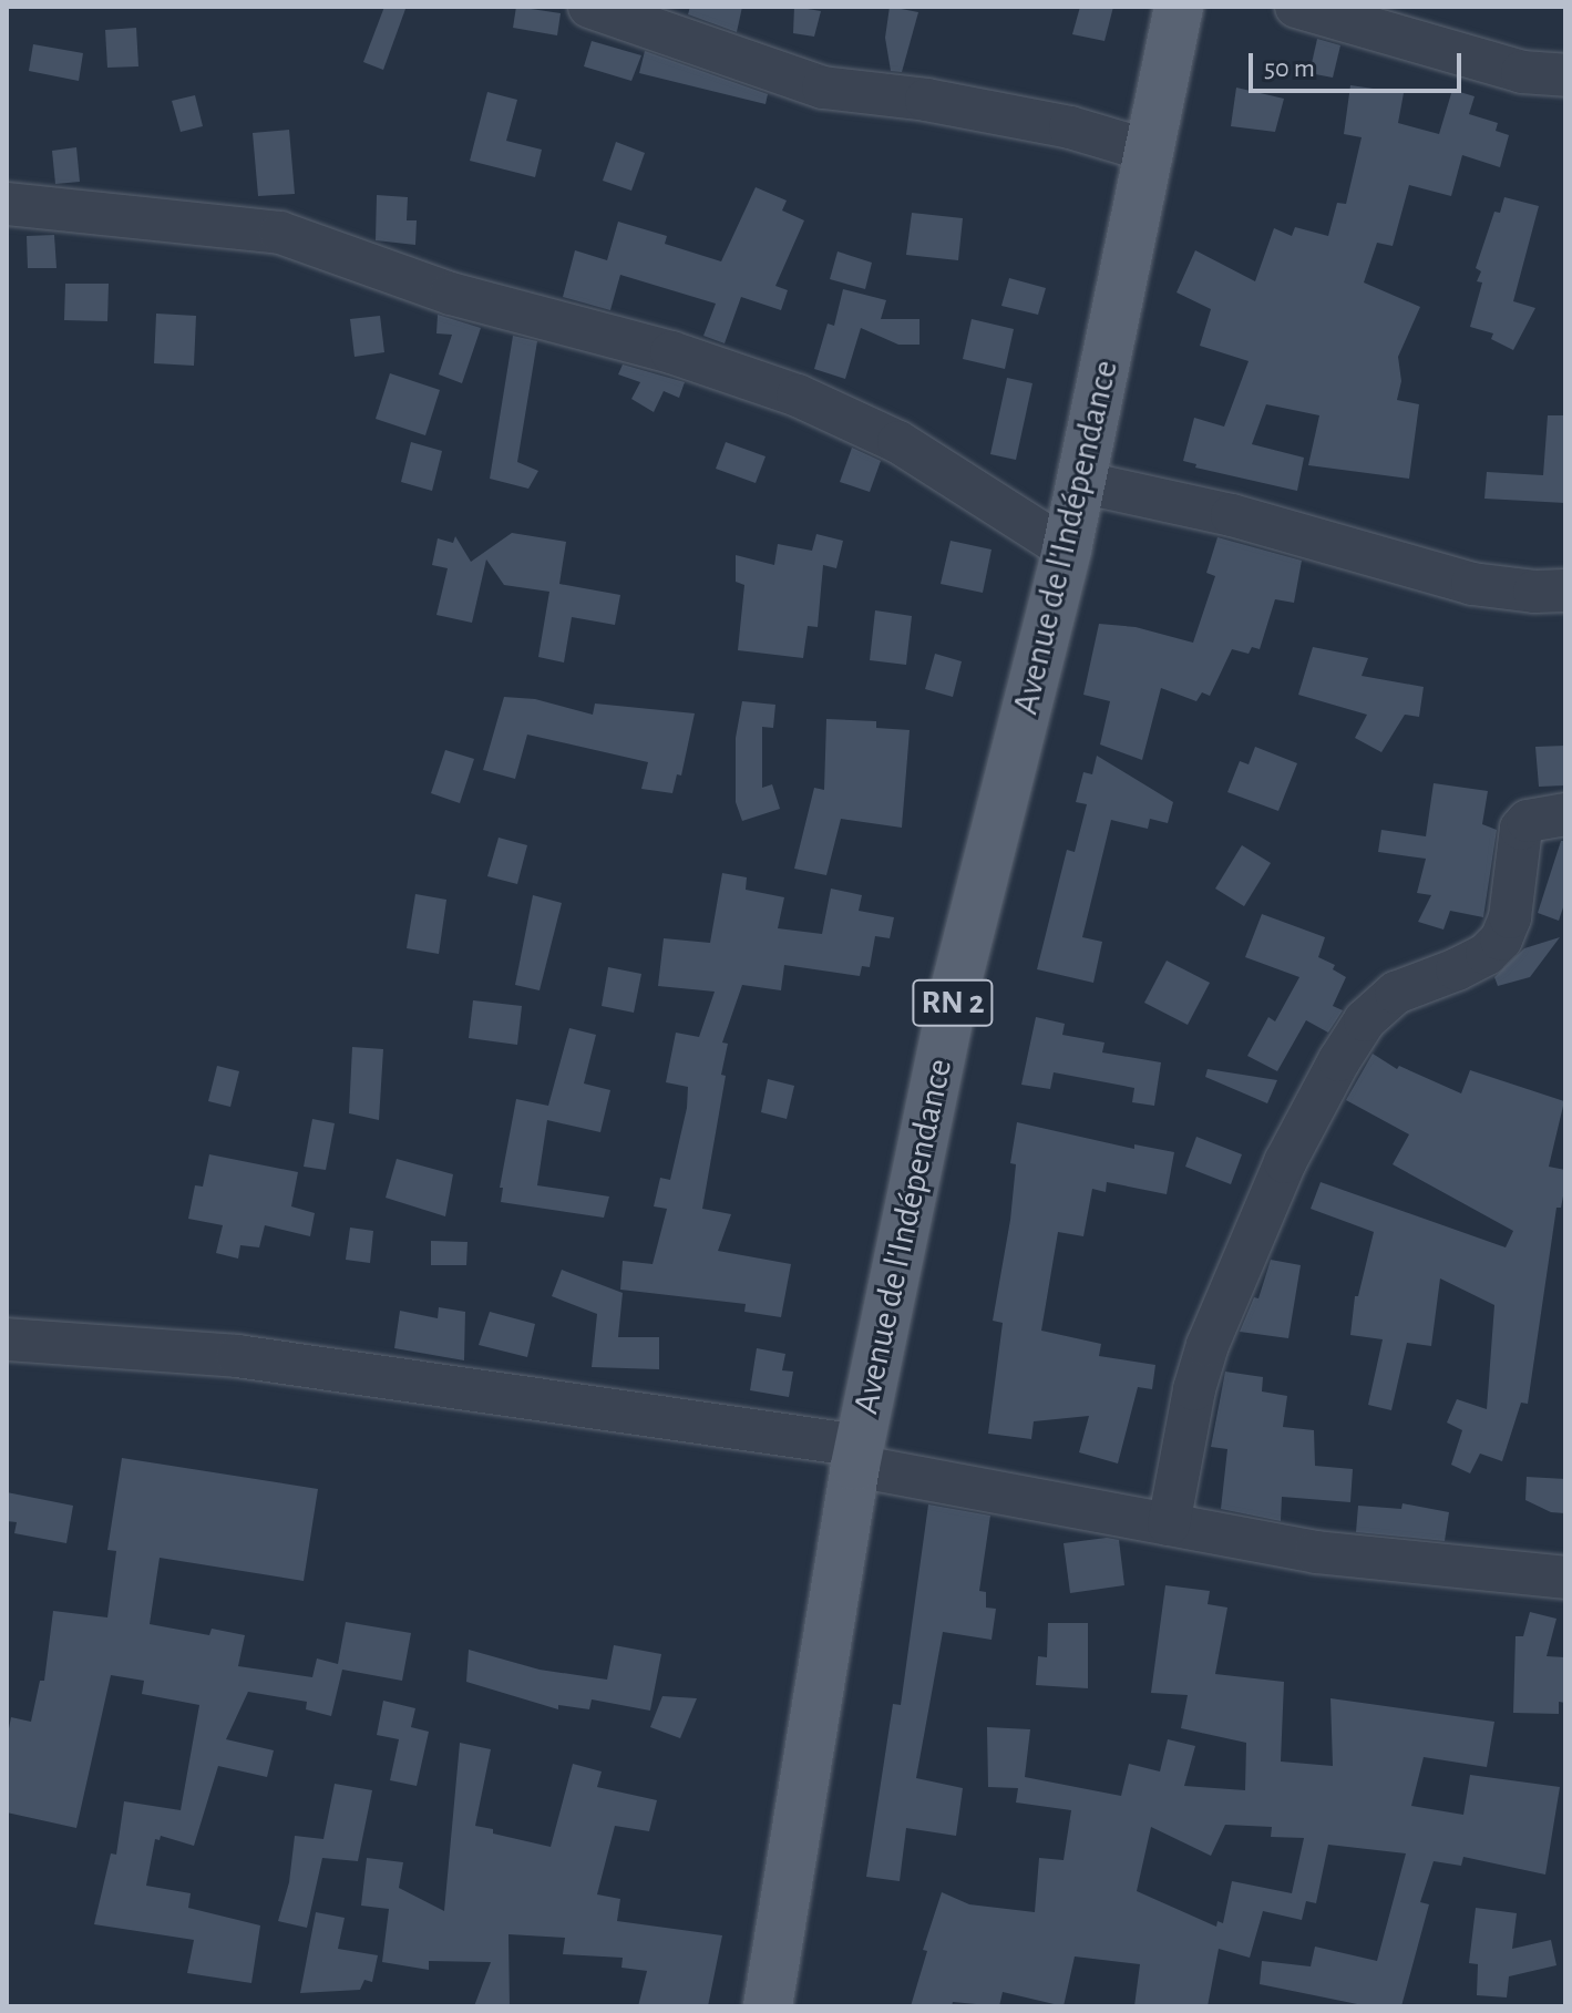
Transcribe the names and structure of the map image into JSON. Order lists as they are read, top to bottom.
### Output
{
  "streets": {
    "main road": ["Avenue de l'Indépendance", "RN 2"]
  },
  "scale_bar": "50 m"
}
